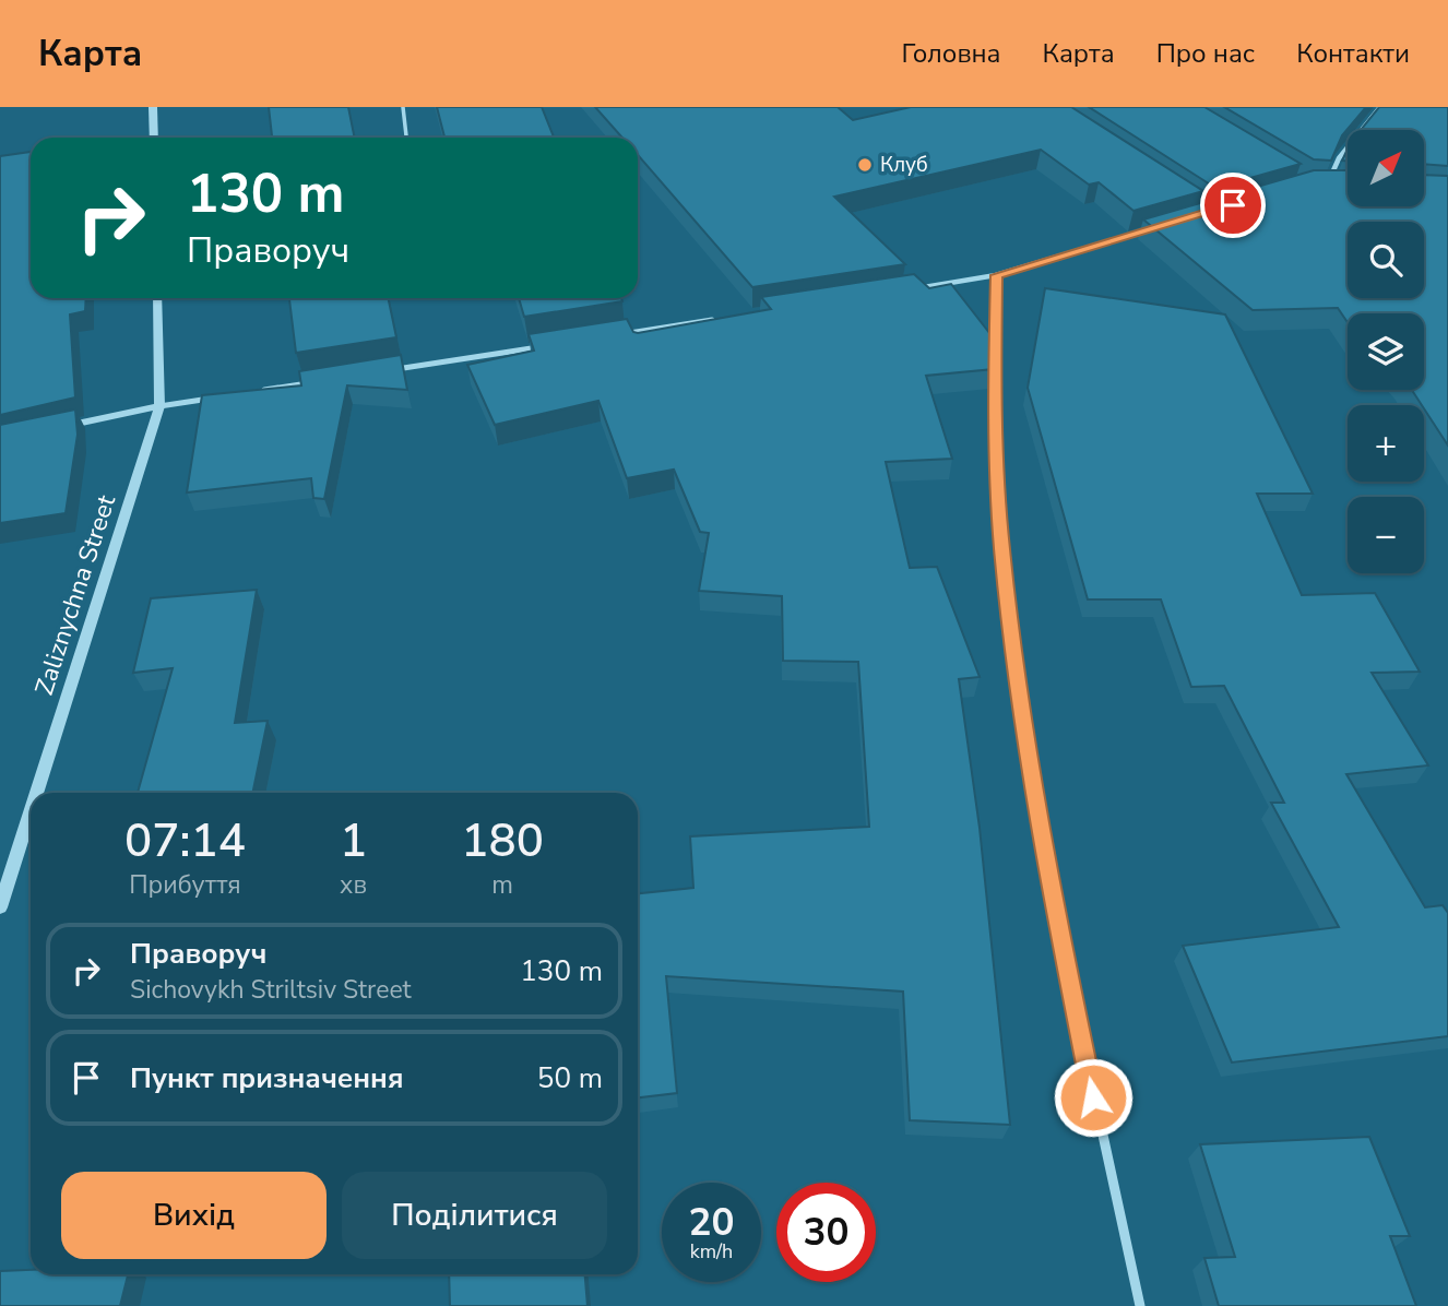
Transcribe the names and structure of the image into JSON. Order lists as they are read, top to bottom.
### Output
{
  "streets": {
    "street": ["Zaliznychna Street"]
  },
  "places": ["Клуб"],
  "north": "top right",
  "page": {
    "header": "Карта",
    "nav": [
      "Головна",
      "Карта",
      "Про нас",
      "Контакти"
    ],
    "map_buttons": ["+", "−"],
    "turn": ["130 m", "Праворуч"],
    "eta": [
      "07:14",
      "Прибуття",
      "1",
      "хв",
      "180",
      "m"
    ],
    "list": [
      {
        "name": "Праворуч",
        "note": "Sichovykh Striltsiv Street",
        "value": "130 m"
      },
      {
        "name": "Пункт призначення",
        "value": "50 m"
      }
    ],
    "buttons": ["Вихід", "Поділитися"],
    "speed": "20 km/h",
    "limit": "30"
  }
}
